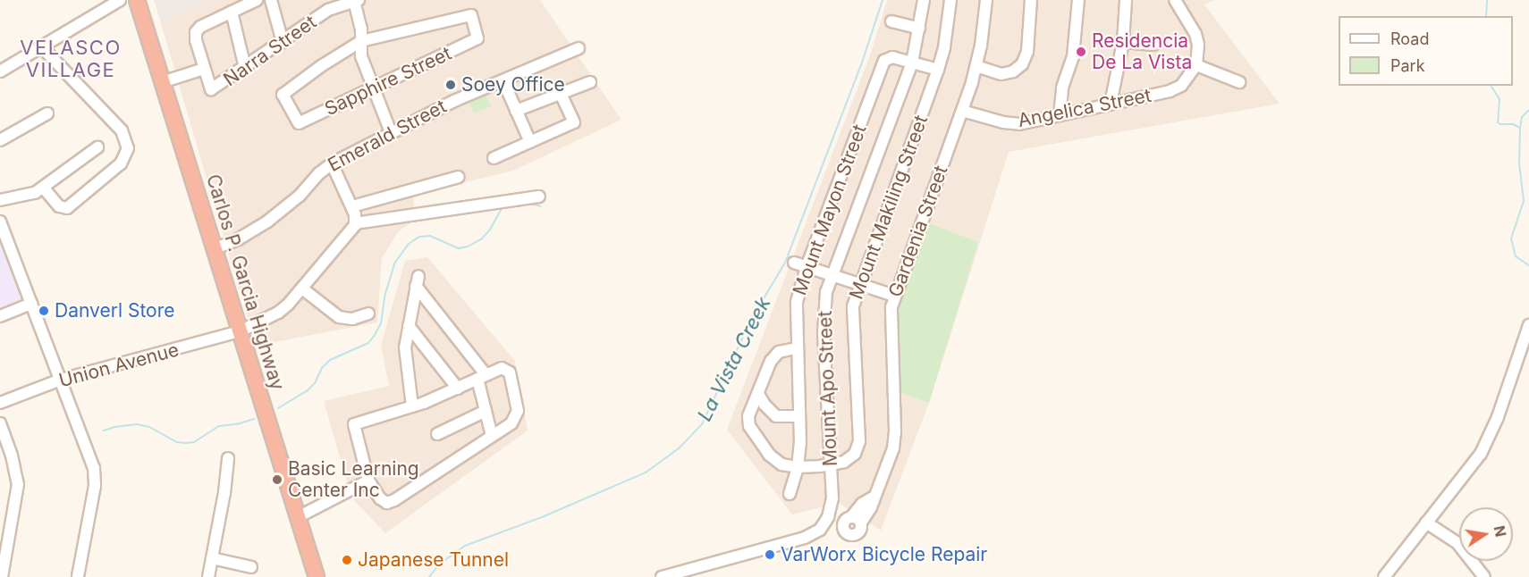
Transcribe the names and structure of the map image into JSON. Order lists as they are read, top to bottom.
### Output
{
  "streets": {
    "highway": ["Carlos P. Garcia Highway"],
    "street": [
      "Narra Street",
      "Sapphire Street",
      "Angelica Street",
      "Emerald Street",
      "Mount Makiling Street",
      "Mount Mayon Street",
      "Gardenia Street",
      "Union Avenue",
      "Mount Apo Street"
    ]
  },
  "crossings": [
    ["Angelica Street", "Gardenia Street"],
    ["Emerald Street", "Carlos P. Garcia Highway"],
    ["Mount Makiling Street", "Mount Apo Street"],
    ["Mount Mayon Street", "Mount Apo Street"],
    ["Gardenia Street", "Mount Apo Street"],
    ["Carlos P. Garcia Highway", "Union Avenue"]
  ],
  "districts": ["VELASCO VILLAGE"],
  "water": ["La Vista Creek"],
  "places": [
    "Residencia De La Vista",
    "Soey Office",
    "Danverl Store",
    "Basic Learning Center Inc",
    "VarWorx Bicycle Repair",
    "Japanese Tunnel"
  ],
  "legend": ["Road", "Park"],
  "north": "right"
}
